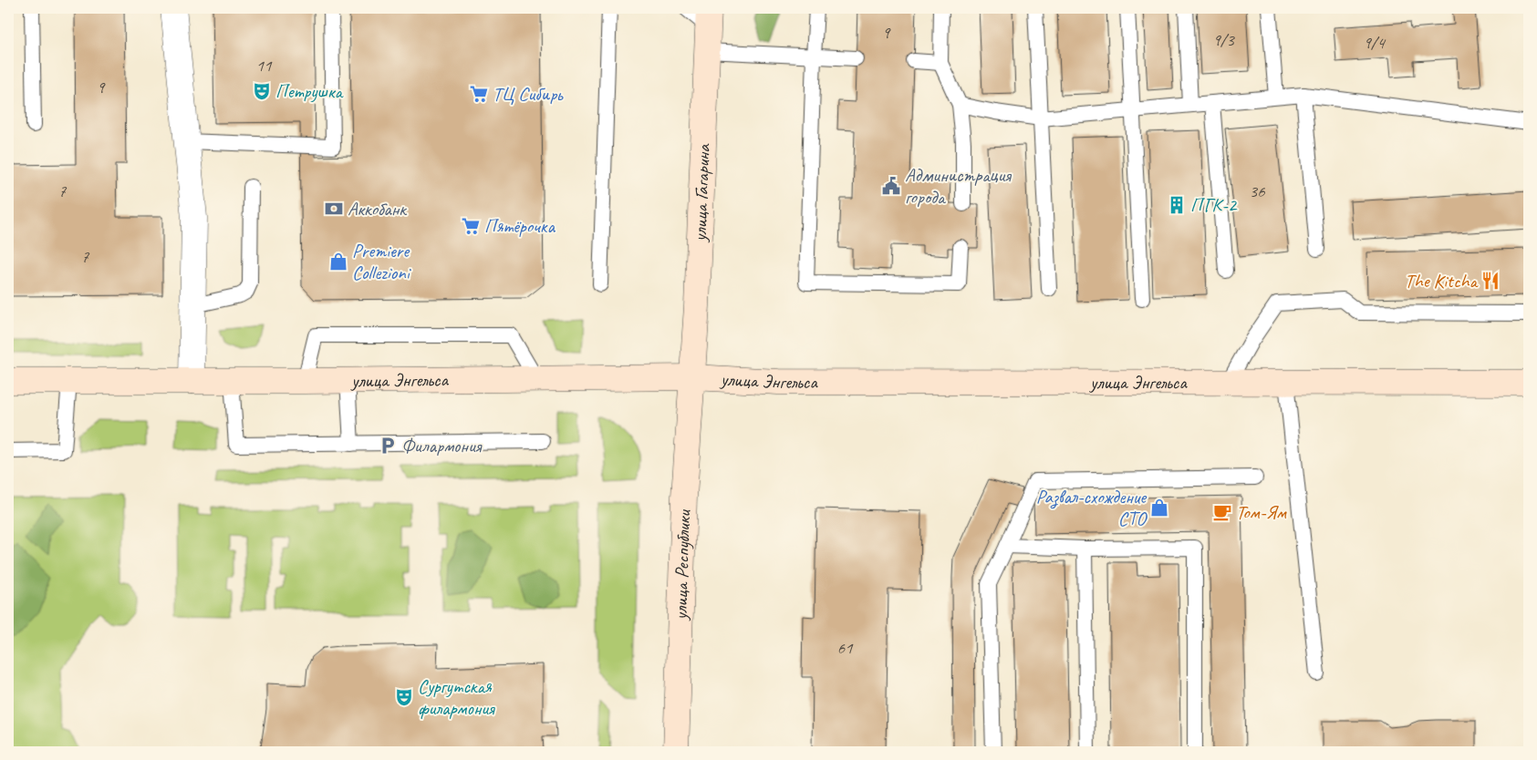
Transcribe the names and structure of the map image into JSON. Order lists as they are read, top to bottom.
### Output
{
  "streets": {
    "main road": ["улица Гагарина", "улица Энгельса", "улица Республики"]
  },
  "crossings": [
    ["улица Гагарина", "улица Энгельса"],
    ["улица Гагарина", "улица Республики"],
    ["улица Энгельса", "улица Республики"]
  ],
  "places": {
    "theatre": ["Петрушка", "Сургутская филармония"],
    "supermarket": ["ТЦ Сибирь", "Пятёрочка"],
    "public building": ["Администрация города"],
    "building": ["ПГК-2"],
    "bank": ["Аккобанк"],
    "shop": ["Premiere Collezioni", "Развал-схождение СТО"],
    "restaurant": ["The Kitcha"],
    "parking": ["Филармония"],
    "cafe": ["Том-Ям"]
  },
  "house_numbers": [
    "9",
    "9/3",
    "9/4",
    "11",
    "9",
    "7",
    "36",
    "7",
    "61"
  ]
}
